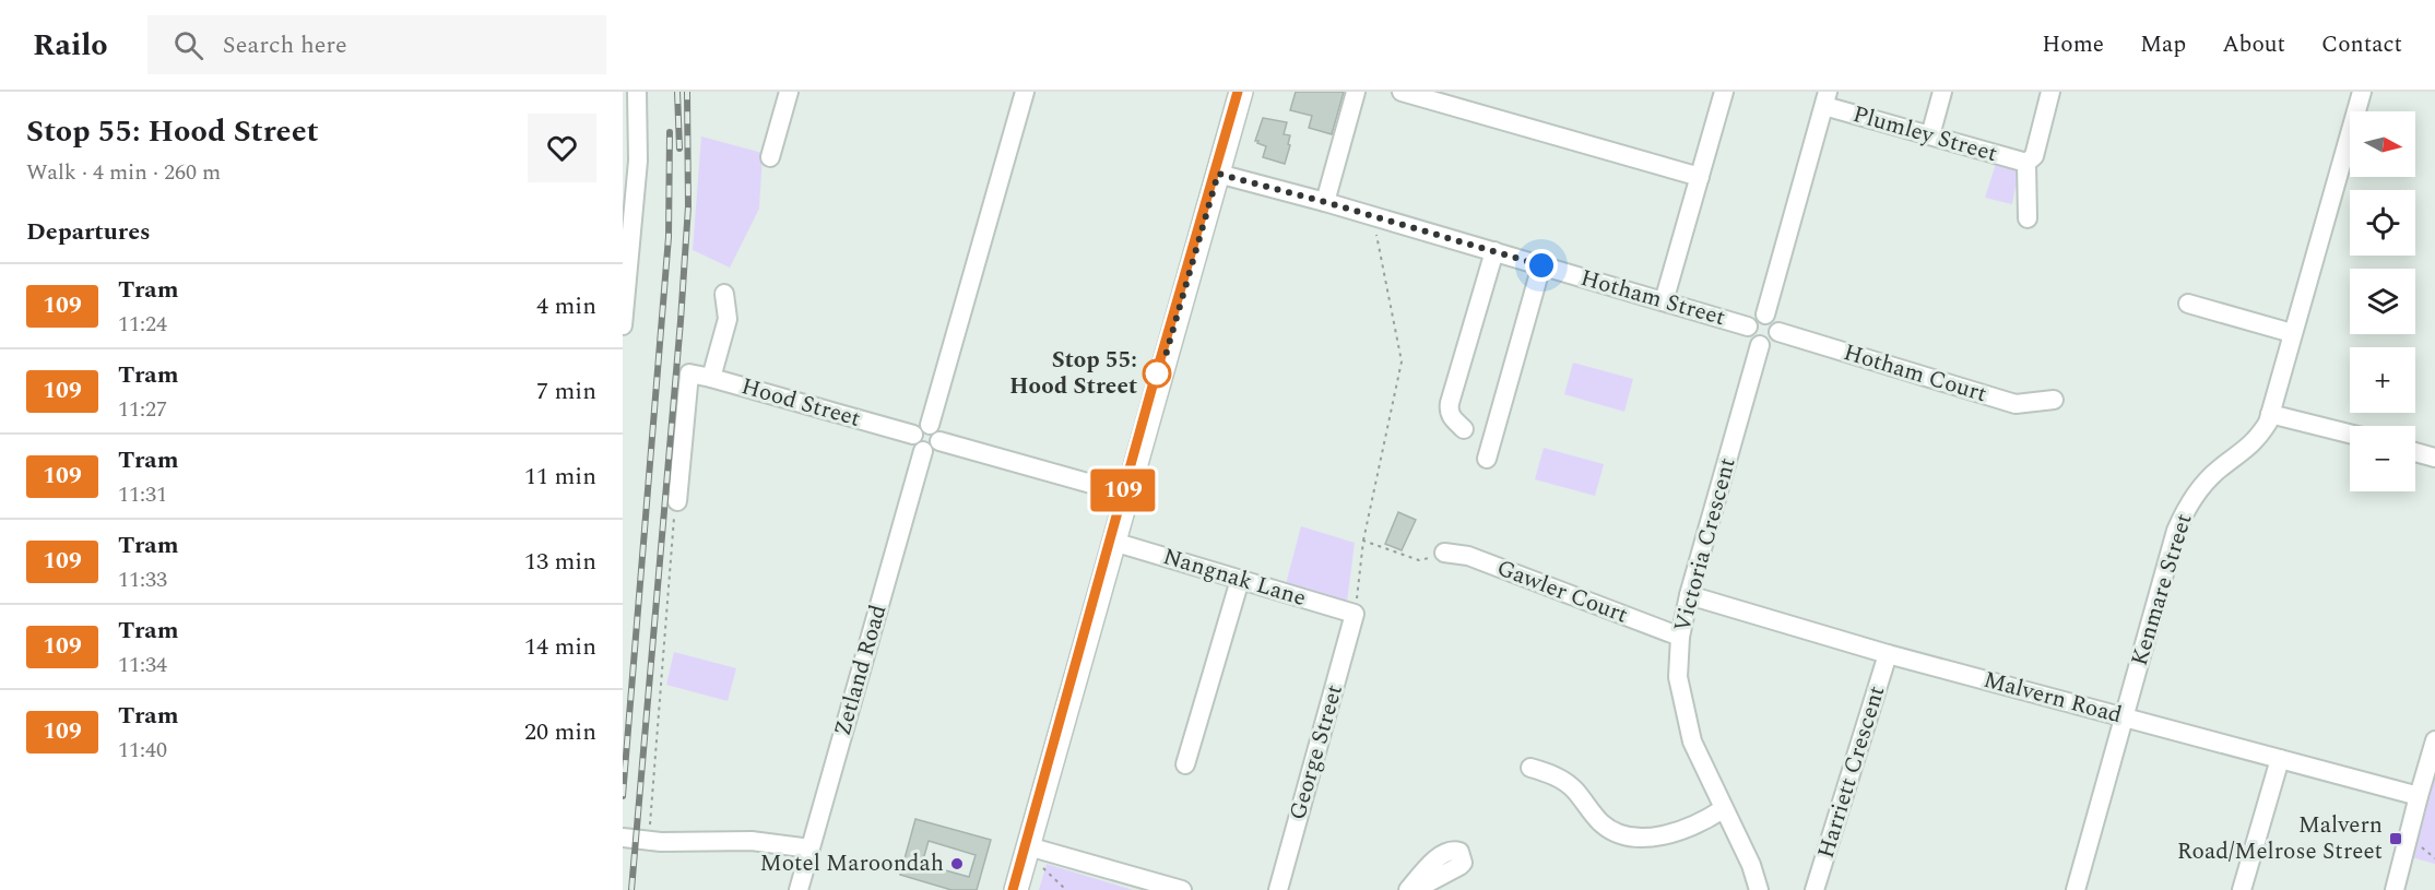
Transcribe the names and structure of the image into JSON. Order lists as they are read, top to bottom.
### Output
{
  "streets": {
    "street": [
      "Plumley Street",
      "Hotham Street",
      "Hotham Court",
      "Hood Street",
      "Victoria Crescent",
      "Nangnak Lane",
      "Kenmare Street",
      "Gawler Court",
      "Zetland Road",
      "Malvern Road",
      "George Street",
      "Harriett Crescent"
    ]
  },
  "crossings": [
    ["Hotham Street", "Hotham Court"],
    ["Hotham Street", "Victoria Crescent"],
    ["Hotham Court", "Victoria Crescent"],
    ["Hood Street", "Zetland Road"],
    ["Victoria Crescent", "Gawler Court"],
    ["Victoria Crescent", "Malvern Road"],
    ["Nangnak Lane", "George Street"],
    ["Kenmare Street", "Malvern Road"],
    ["Malvern Road", "Harriett Crescent"]
  ],
  "places": {
    "other": ["Stop 55: Hood Street", "Motel Maroondah"],
    "transit": ["Malvern Road/Melrose Street"]
  },
  "lines": ["tram line 109"],
  "north": "right",
  "page": {
    "header": "Railo",
    "search": "Search here",
    "nav": [
      "Home",
      "Map",
      "About",
      "Contact"
    ],
    "heading": [
      ["Stop 55: Hood Street", "Walk · 4 min · 260 m"],
      "Departures"
    ],
    "on_map": "109",
    "map_buttons": ["+", "−"],
    "list": [
      {
        "mark": "109",
        "name": "Tram",
        "note": "11:24",
        "value": "4 min"
      },
      {
        "mark": "109",
        "name": "Tram",
        "note": "11:27",
        "value": "7 min"
      },
      {
        "mark": "109",
        "name": "Tram",
        "note": "11:31",
        "value": "11 min"
      },
      {
        "mark": "109",
        "name": "Tram",
        "note": "11:33",
        "value": "13 min"
      },
      {
        "mark": "109",
        "name": "Tram",
        "note": "11:34",
        "value": "14 min"
      },
      {
        "mark": "109",
        "name": "Tram",
        "note": "11:40",
        "value": "20 min"
      }
    ]
  }
}
